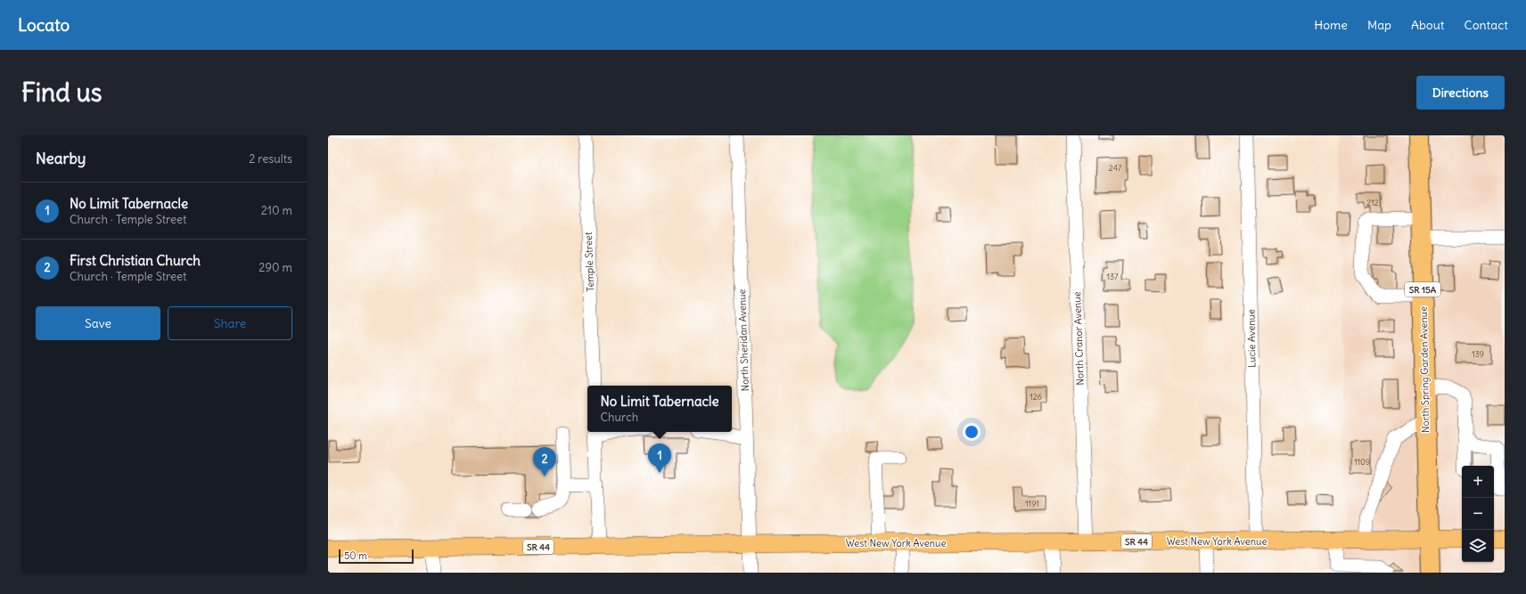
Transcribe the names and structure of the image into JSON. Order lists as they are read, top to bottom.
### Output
{
  "streets": {
    "highway": ["SR 15A", "North Spring Garden Avenue"],
    "main road": ["SR 44", "West New York Avenue"],
    "street": [
      "Temple Street",
      "North Cranor Avenue",
      "Lucie Avenue",
      "North Sheridan Avenue"
    ]
  },
  "crossings": [
    ["SR 15A", "North Spring Garden Avenue"],
    ["SR 15A", "West New York Avenue"],
    ["North Cranor Avenue", "West New York Avenue"],
    ["Lucie Avenue", "West New York Avenue"],
    ["North Sheridan Avenue", "West New York Avenue"],
    ["North Spring Garden Avenue", "West New York Avenue"]
  ],
  "house_numbers": [
    "247",
    "212",
    "137",
    "139",
    "126",
    "1109",
    "1191"
  ],
  "scale_bar": "50 m",
  "page": {
    "header": "Locato",
    "nav": [
      "Home",
      "Map",
      "About",
      "Contact"
    ],
    "buttons": [
      "Directions",
      ["Save", "Share"]
    ],
    "title": "Find us",
    "heading": ["Nearby", "2 results"],
    "list": [
      {
        "mark": "1",
        "name": "No Limit Tabernacle",
        "note": "Church · Temple Street",
        "value": "210 m"
      },
      {
        "mark": "2",
        "name": "First Christian Church",
        "note": "Church · Temple Street",
        "value": "290 m"
      }
    ],
    "popup": ["No Limit Tabernacle", "Church"],
    "pins": ["1", "2"],
    "map_buttons": ["+", "−"],
    "scale": "50 m"
  }
}
